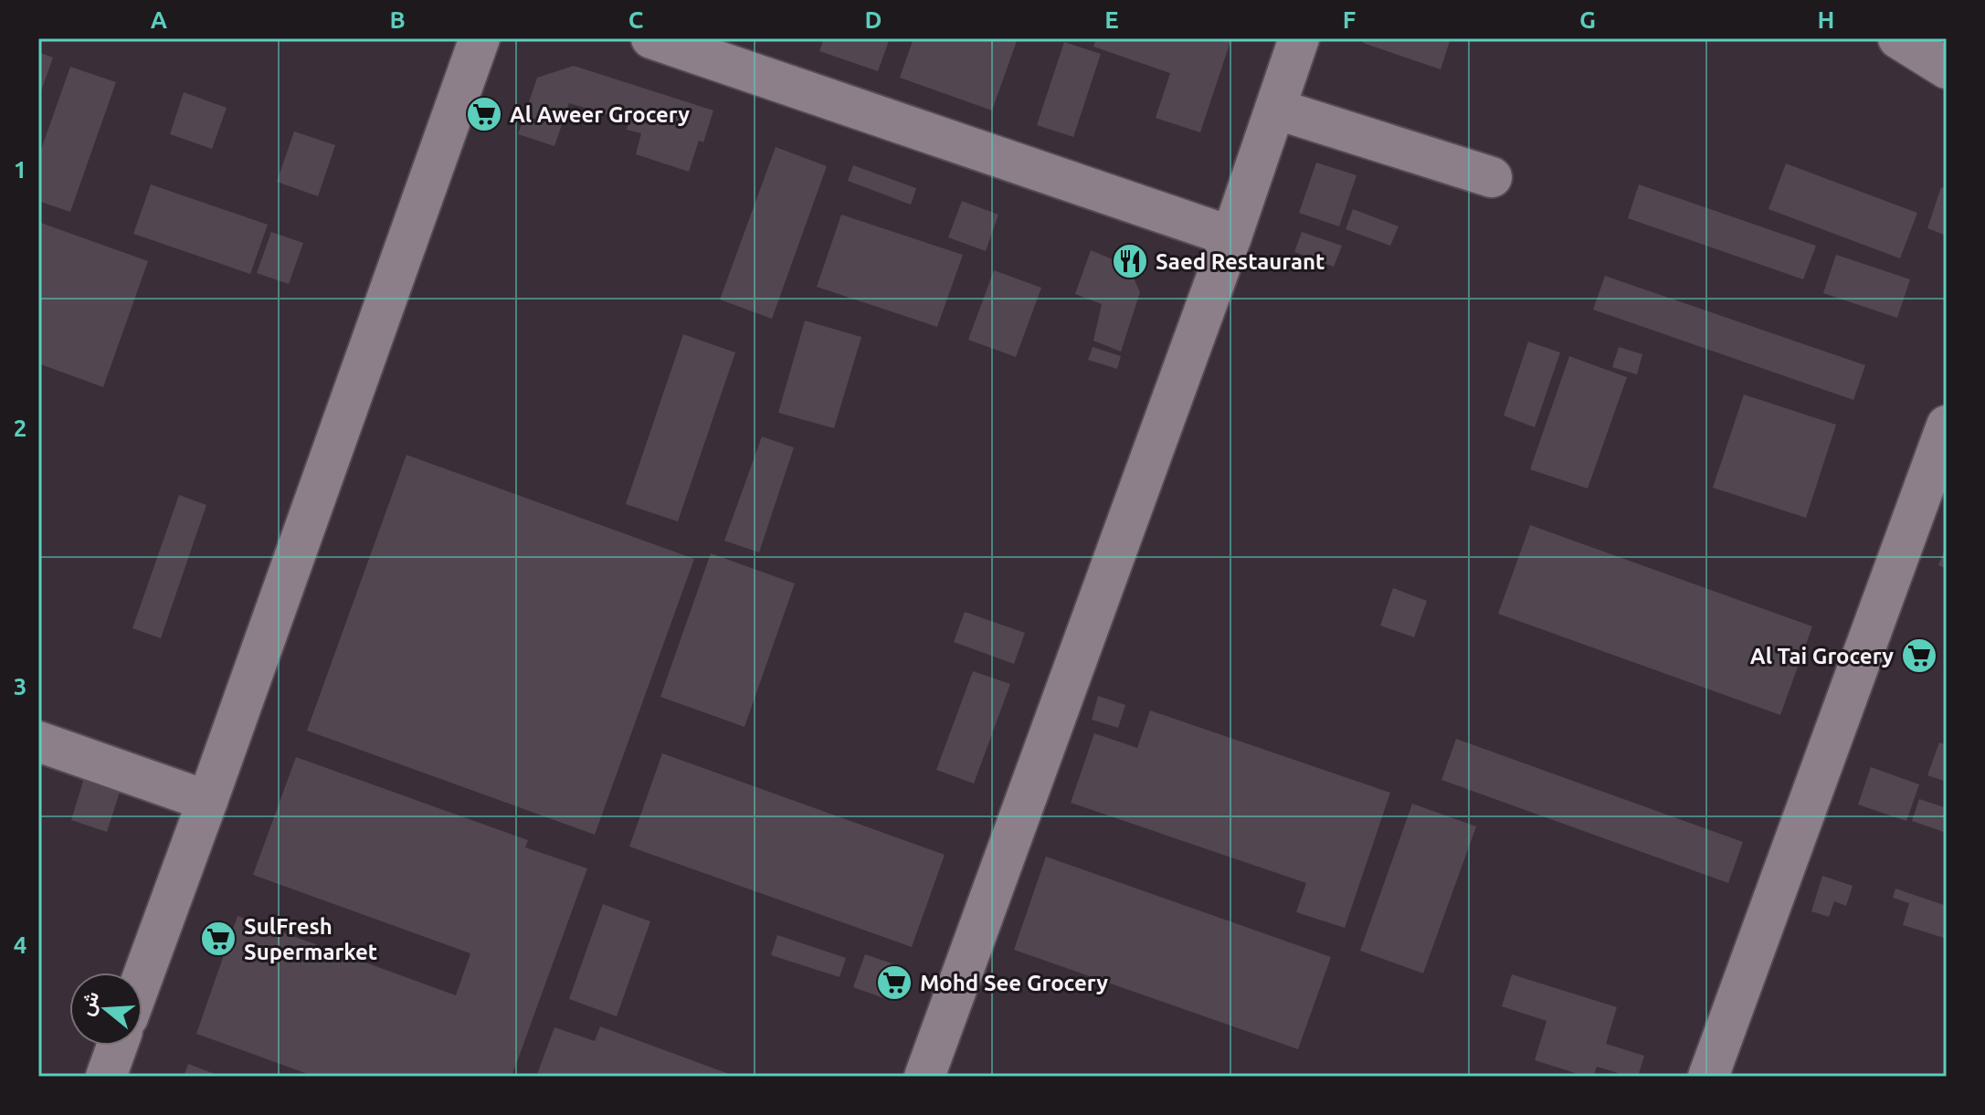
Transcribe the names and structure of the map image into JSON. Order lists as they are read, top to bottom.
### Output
{
  "places": {
    "supermarket": [
      "Al Aweer Grocery",
      "Al Tai Grocery",
      "SulFresh Supermarket",
      "Mohd See Grocery"
    ],
    "restaurant": ["Saed Restaurant"]
  },
  "north": "left",
  "grid": {
    "columns": [
      "A",
      "B",
      "C",
      "D",
      "E",
      "F",
      "G",
      "H"
    ],
    "rows": [
      "1",
      "2",
      "3",
      "4"
    ]
  }
}
